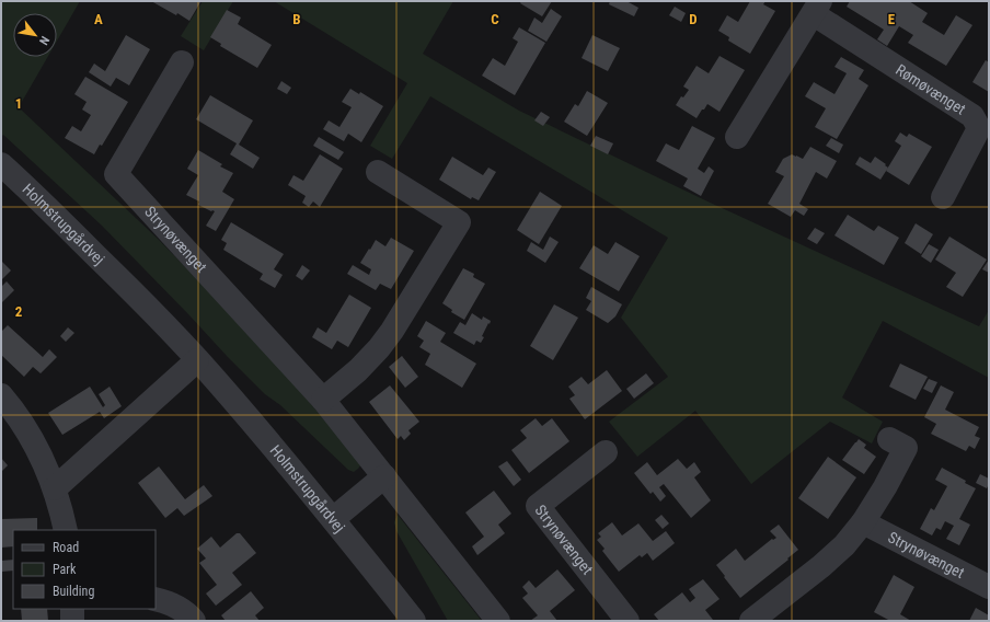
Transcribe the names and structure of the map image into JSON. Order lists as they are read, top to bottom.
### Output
{
  "streets": {
    "street": ["Rømøvænget", "Holmstrupgårdvej", "Strynøvænget"]
  },
  "legend": ["Road", "Park", "Building"],
  "north": "bottom right",
  "grid": {
    "columns": [
      "A",
      "B",
      "C",
      "D",
      "E"
    ],
    "rows": ["1", "2"]
  }
}
